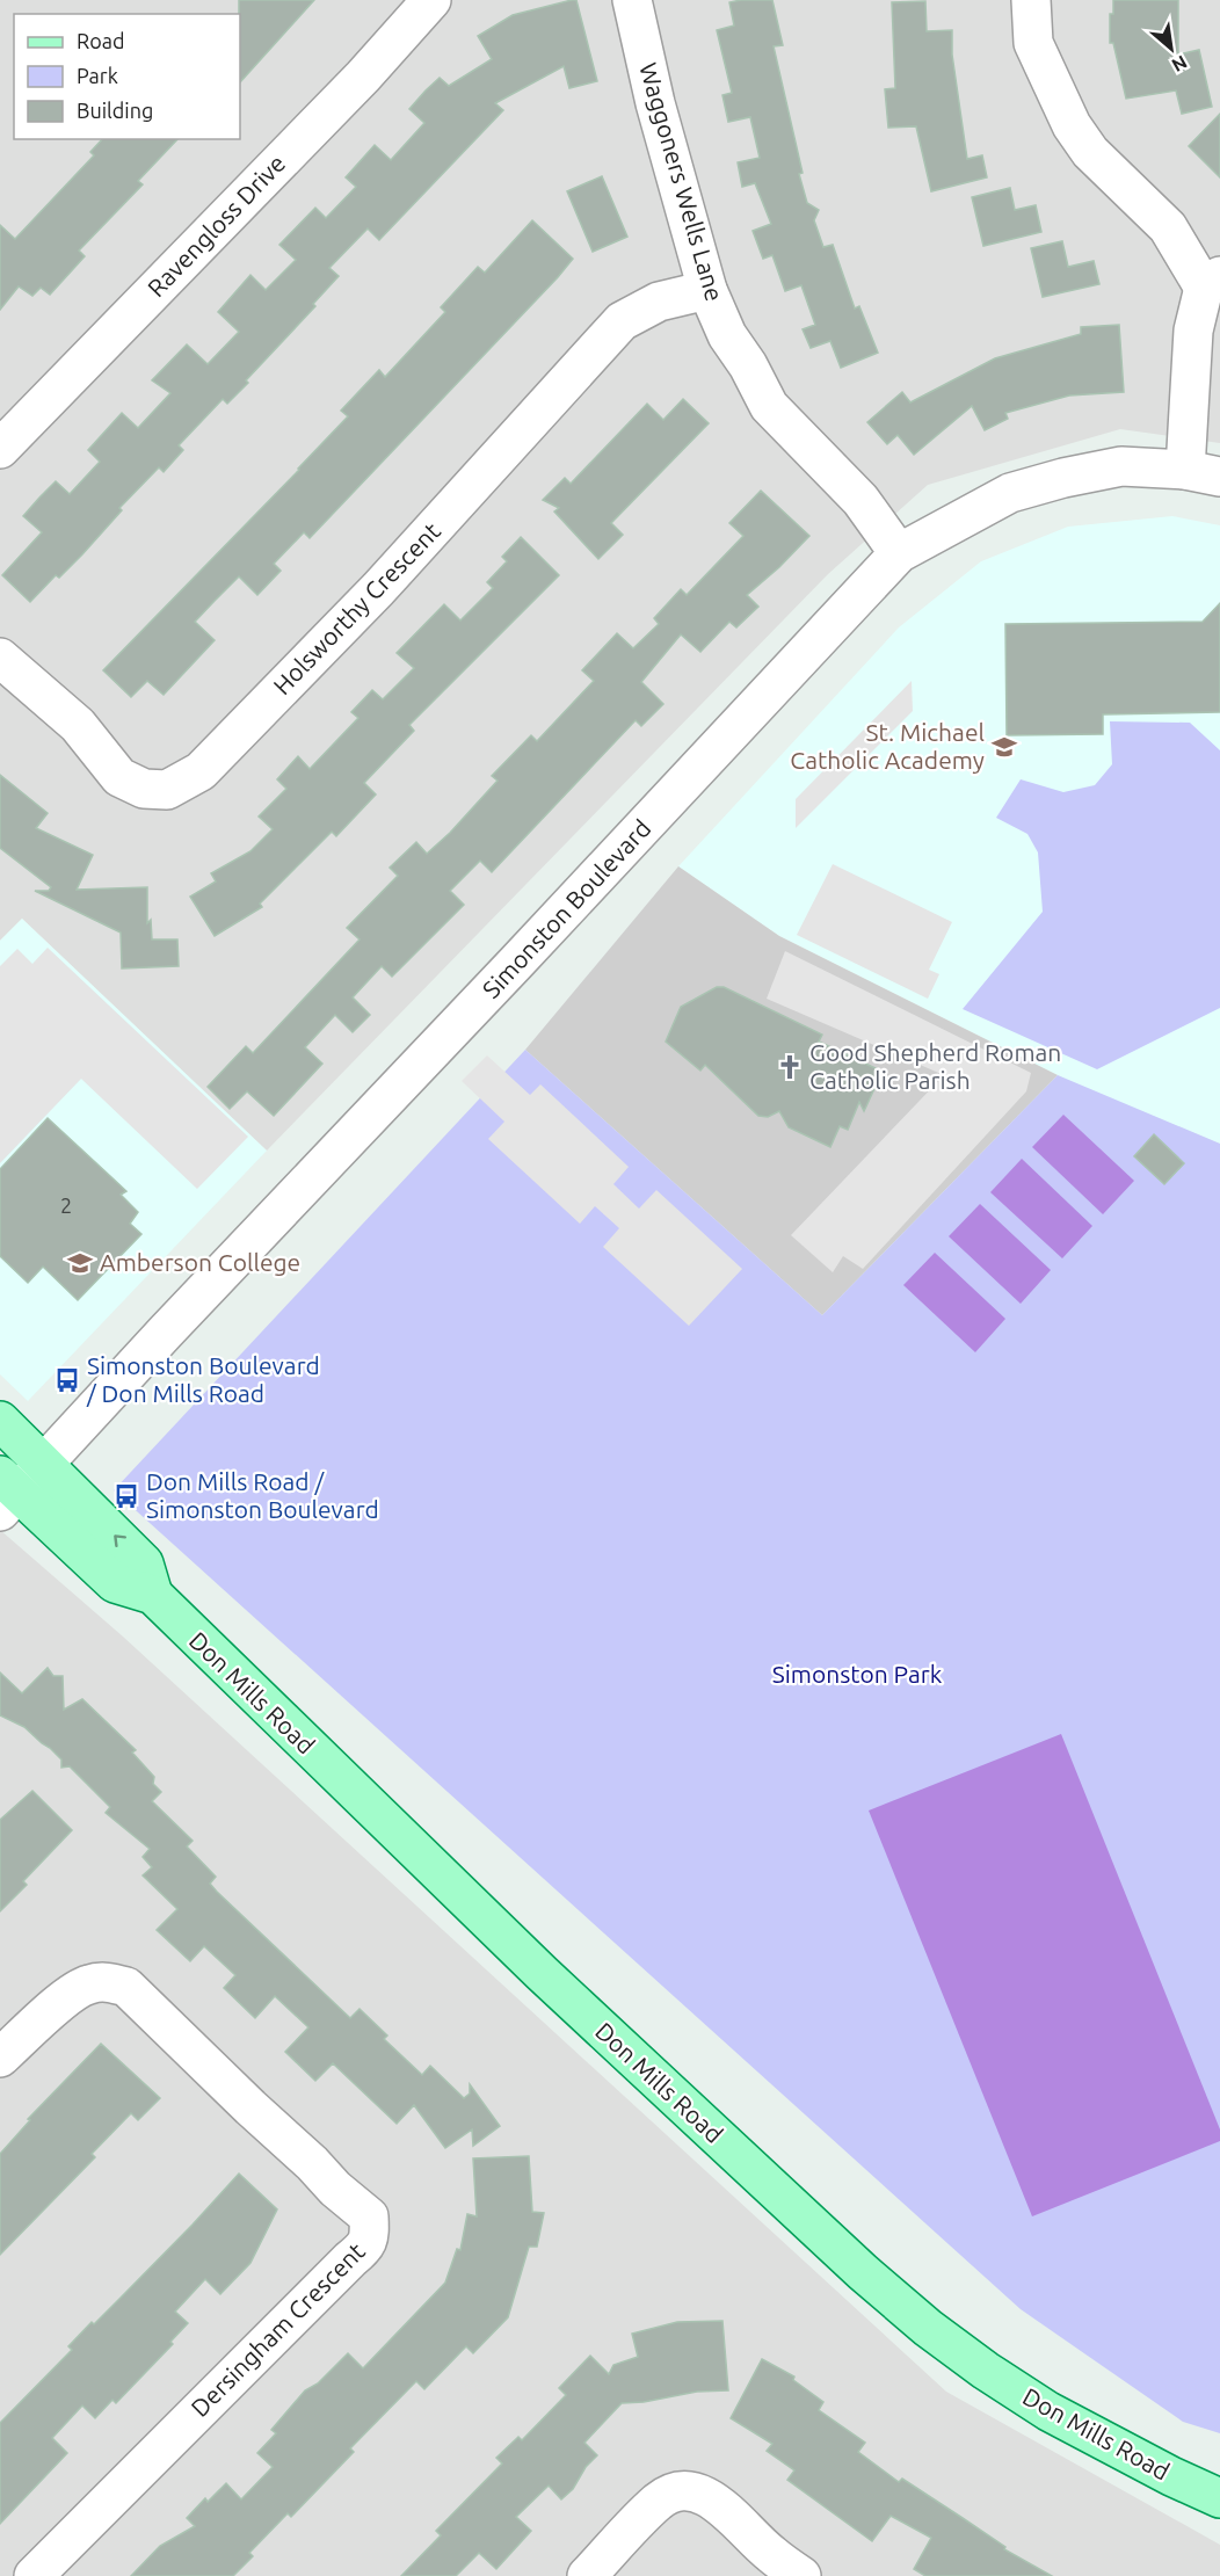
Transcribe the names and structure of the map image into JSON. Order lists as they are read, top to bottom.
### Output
{
  "streets": {
    "main road": ["Don Mills Road"],
    "street": [
      "Waggoners Wells Lane",
      "Ravengloss Drive",
      "Holsworthy Crescent",
      "Simonston Boulevard",
      "Dersingham Crescent"
    ]
  },
  "crossings": [
    ["Waggoners Wells Lane", "Holsworthy Crescent"],
    ["Waggoners Wells Lane", "Simonston Boulevard"],
    ["Simonston Boulevard", "Don Mills Road"]
  ],
  "parks": ["Simonston Park"],
  "places": {
    "school or university": ["St. Michael Catholic Academy", "Amberson College"],
    "church": ["Good Shepherd Roman Catholic Parish"],
    "bus stop": ["Simonston Boulevard / Don Mills Road", "Don Mills Road / Simonston Boulevard"]
  },
  "house_numbers": ["2"],
  "legend": ["Road", "Park", "Building"],
  "north": "bottom right"
}
